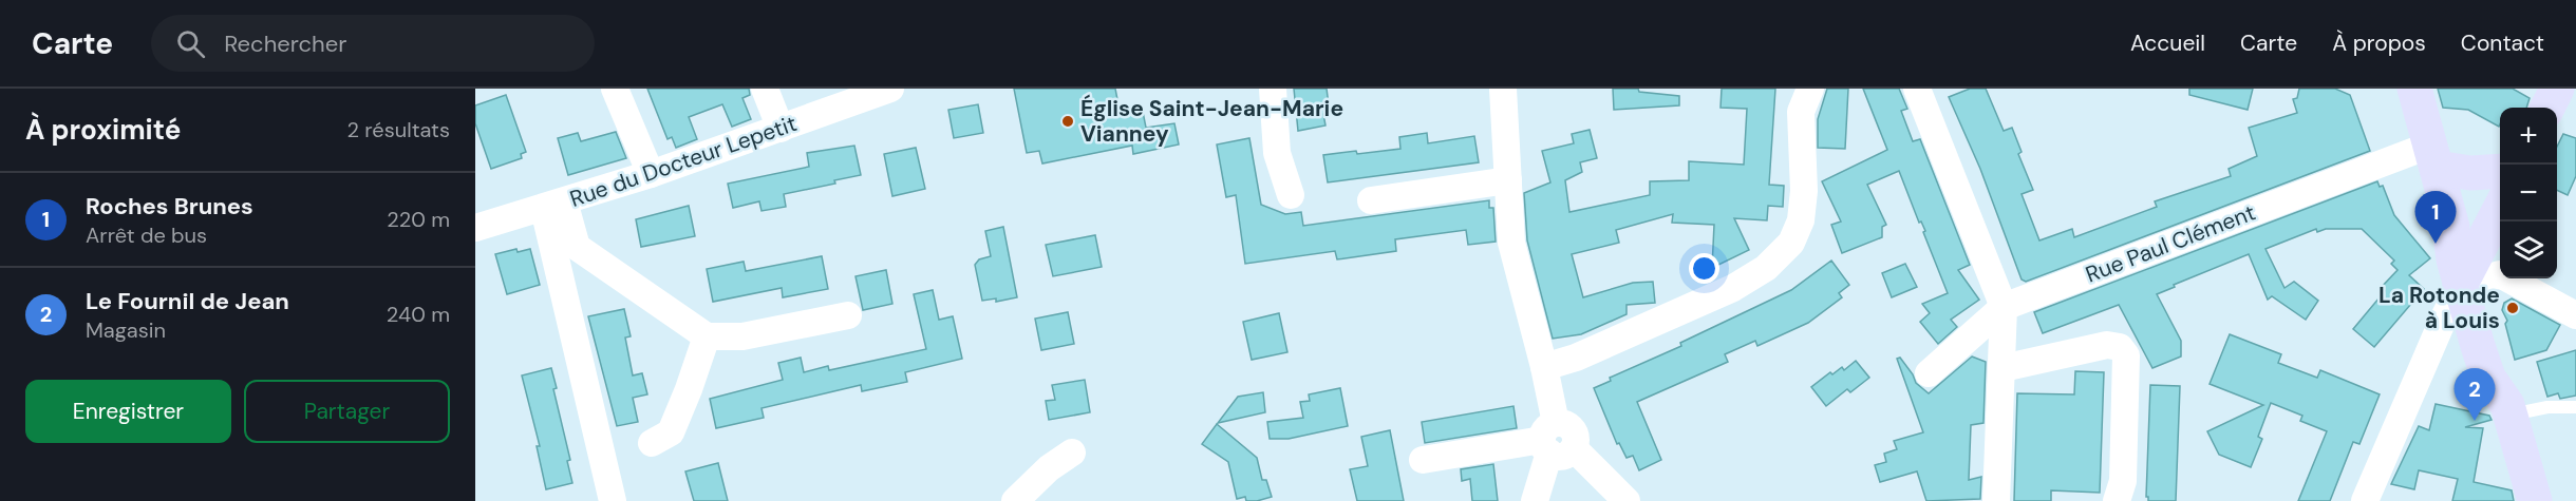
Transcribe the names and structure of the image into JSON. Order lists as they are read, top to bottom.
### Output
{
  "streets": {
    "street": ["Rue du Docteur Lepetit", "Rue Paul Clément"]
  },
  "places": ["Église Saint-Jean-Marie Vianney", "La Rotonde à Louis"],
  "page": {
    "header": "Carte",
    "search": "Rechercher",
    "nav": [
      "Accueil",
      "Carte",
      "À propos",
      "Contact"
    ],
    "heading": ["À proximité", "2 résultats"],
    "map_buttons": ["+", "−"],
    "list": [
      {
        "mark": "1",
        "name": "Roches Brunes",
        "note": "Arrêt de bus",
        "value": "220 m"
      },
      {
        "mark": "2",
        "name": "Le Fournil de Jean",
        "note": "Magasin",
        "value": "240 m"
      }
    ],
    "pins": ["1", "2"],
    "buttons": ["Enregistrer", "Partager"]
  }
}
